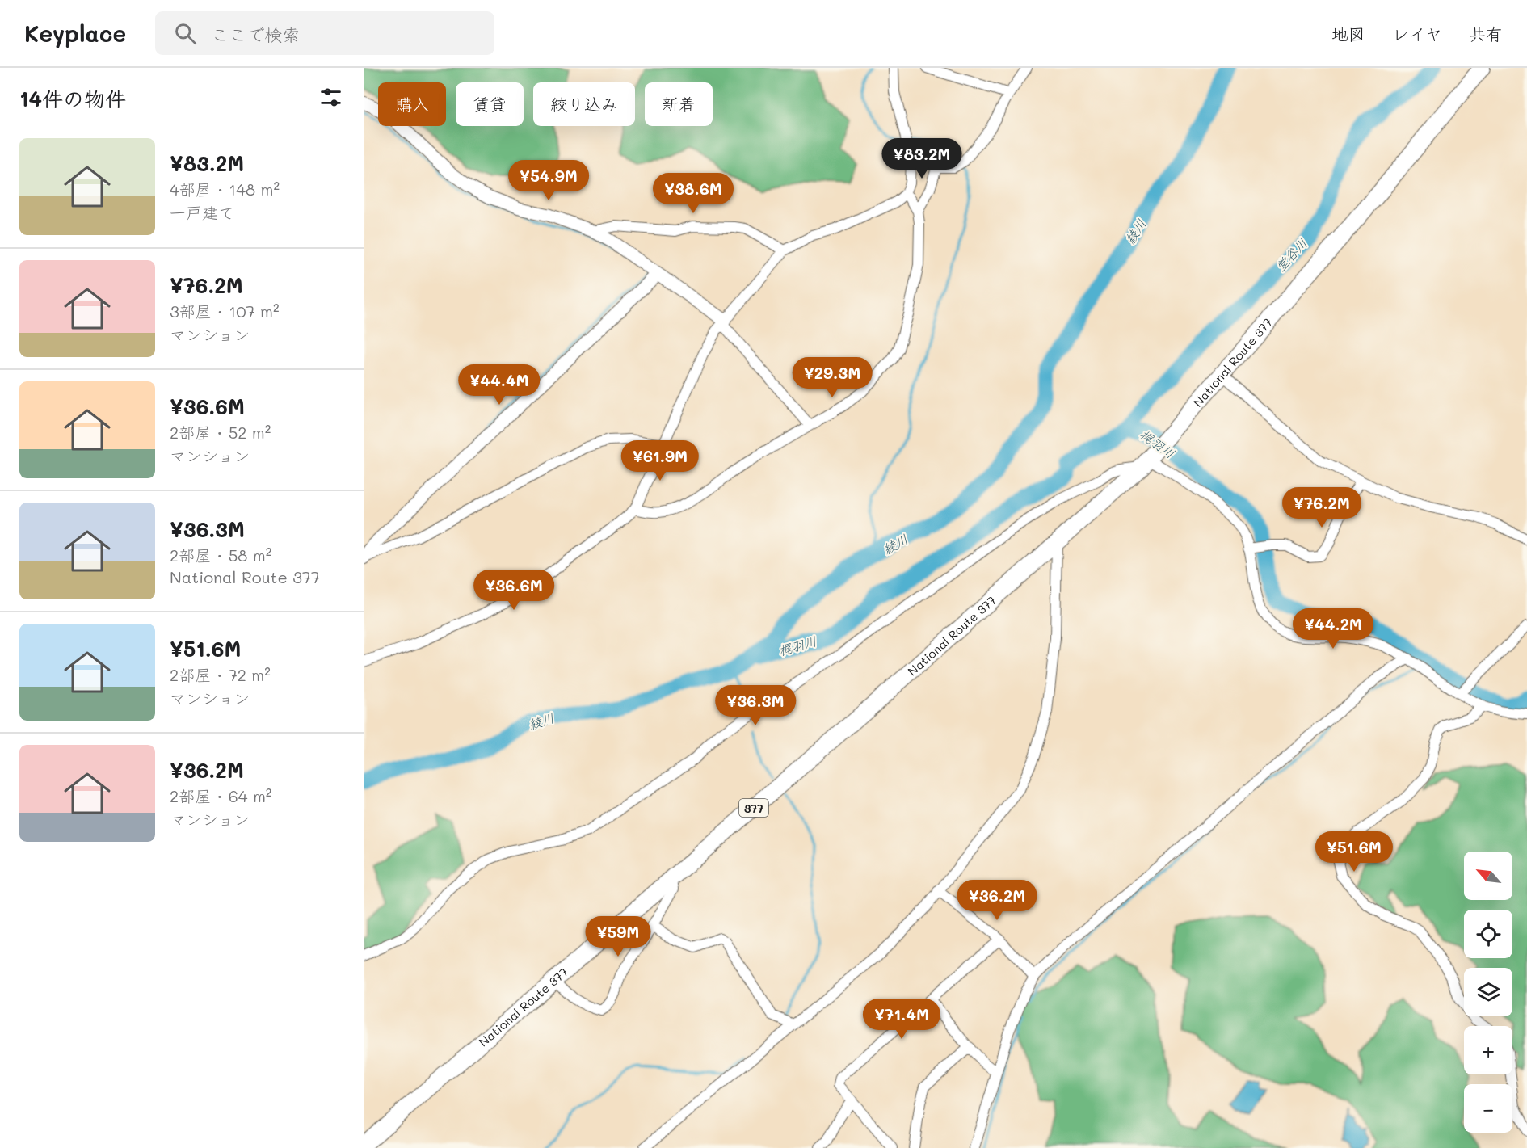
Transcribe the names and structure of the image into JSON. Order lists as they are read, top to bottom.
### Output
{
  "streets": {
    "highway": ["National Route 377", "377"]
  },
  "water": ["綾川", "堂谷川", "梶羽川"],
  "north": "top left",
  "page": {
    "header": "Keyplace",
    "search": "ここで検索",
    "nav": ["地図", "レイヤ", "共有"],
    "heading": "14件の物件",
    "chip": [
      "購入",
      "賃貸",
      "絞り込み",
      "新着"
    ],
    "list": [
      {
        "name": "¥83.2M",
        "note": "4部屋 · 148 m² · 一戸建て"
      },
      {
        "name": "¥76.2M",
        "note": "3部屋 · 107 m² · マンション"
      },
      {
        "name": "¥36.6M",
        "note": "2部屋 · 52 m² · マンション"
      },
      {
        "name": "¥36.3M",
        "note": "2部屋 · 58 m² · National Route 377"
      },
      {
        "name": "¥51.6M",
        "note": "2部屋 · 72 m² · マンション"
      },
      {
        "name": "¥36.2M",
        "note": "2部屋 · 64 m² · マンション"
      }
    ],
    "price": [
      "¥83.2M",
      "¥54.9M",
      "¥38.6M",
      "¥29.3M",
      "¥44.4M",
      "¥61.9M",
      "¥76.2M",
      "¥36.6M",
      "¥44.2M",
      "¥36.3M",
      "¥51.6M",
      "¥36.2M",
      "¥59M",
      "¥71.4M"
    ],
    "map_buttons": ["+", "−"]
  }
}
